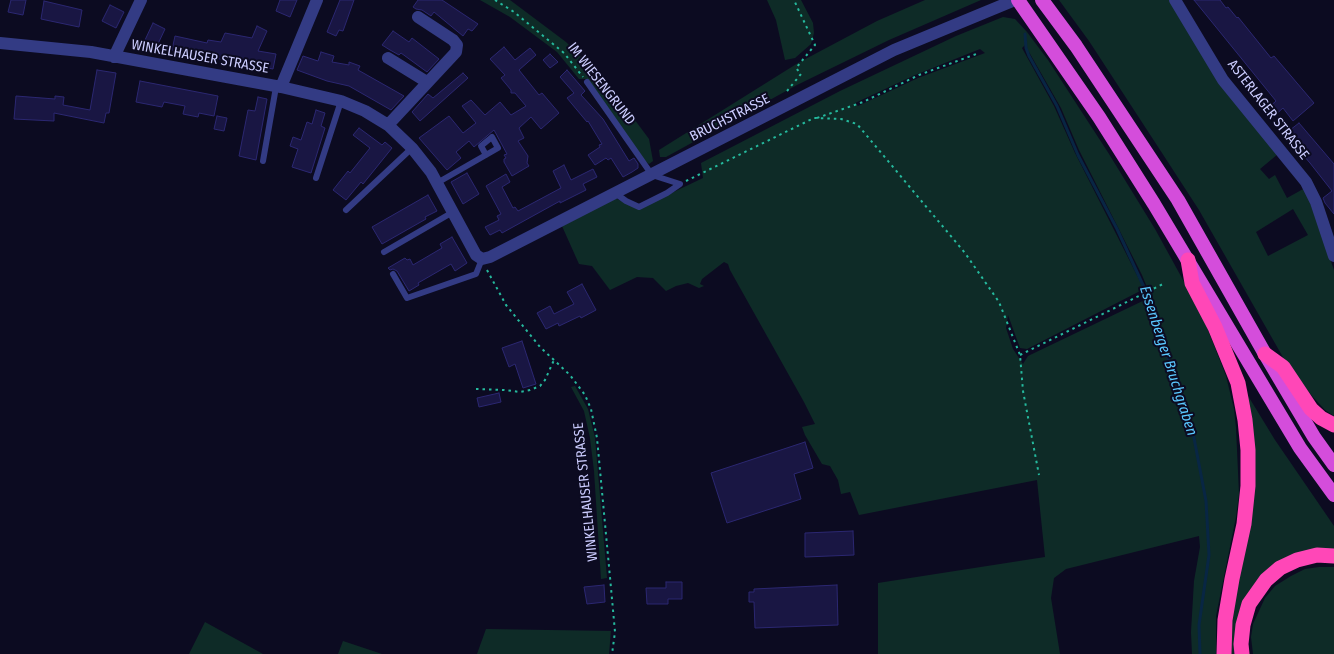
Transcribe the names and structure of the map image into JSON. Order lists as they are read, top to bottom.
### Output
{
  "streets": {
    "street": ["WINKELHAUSER STRASSE", "ASTERLAGER STRASSE", "BRUCHSTRASSE"],
    "lane": ["IM WIESENGRUND"]
  },
  "crossings": [
    ["WINKELHAUSER STRASSE", "BRUCHSTRASSE"],
    ["IM WIESENGRUND", "BRUCHSTRASSE"]
  ],
  "water": ["Essenberger Bruchgraben"]
}
